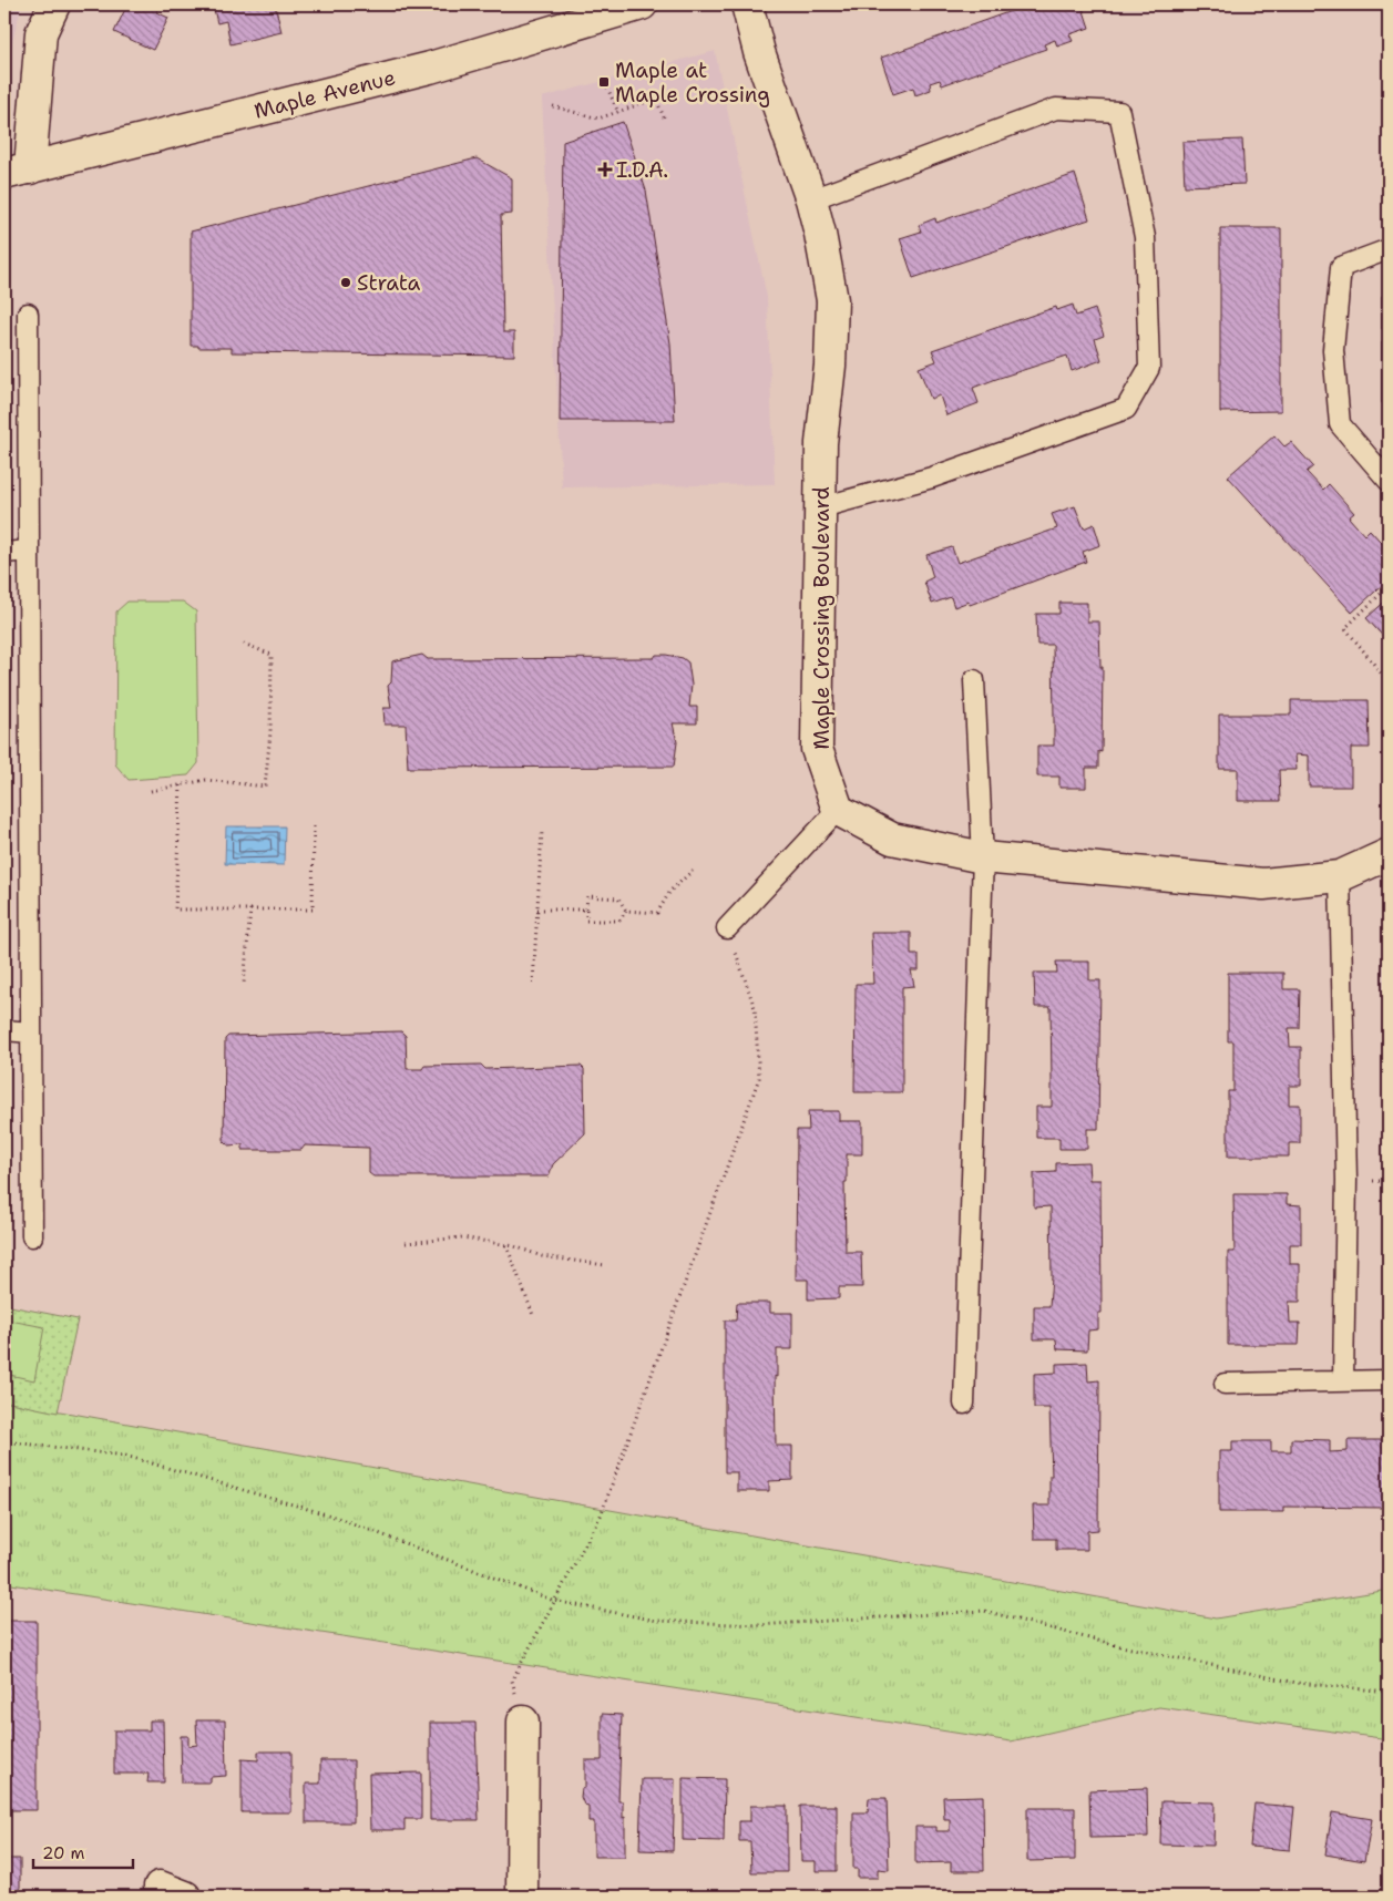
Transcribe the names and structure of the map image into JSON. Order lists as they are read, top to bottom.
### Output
{
  "streets": {
    "street": ["Maple Avenue", "Maple Crossing Boulevard"]
  },
  "places": {
    "transit": ["Maple at Maple Crossing"],
    "health": ["I.D.A."],
    "other": ["Strata"]
  },
  "scale_bar": "20 m"
}
